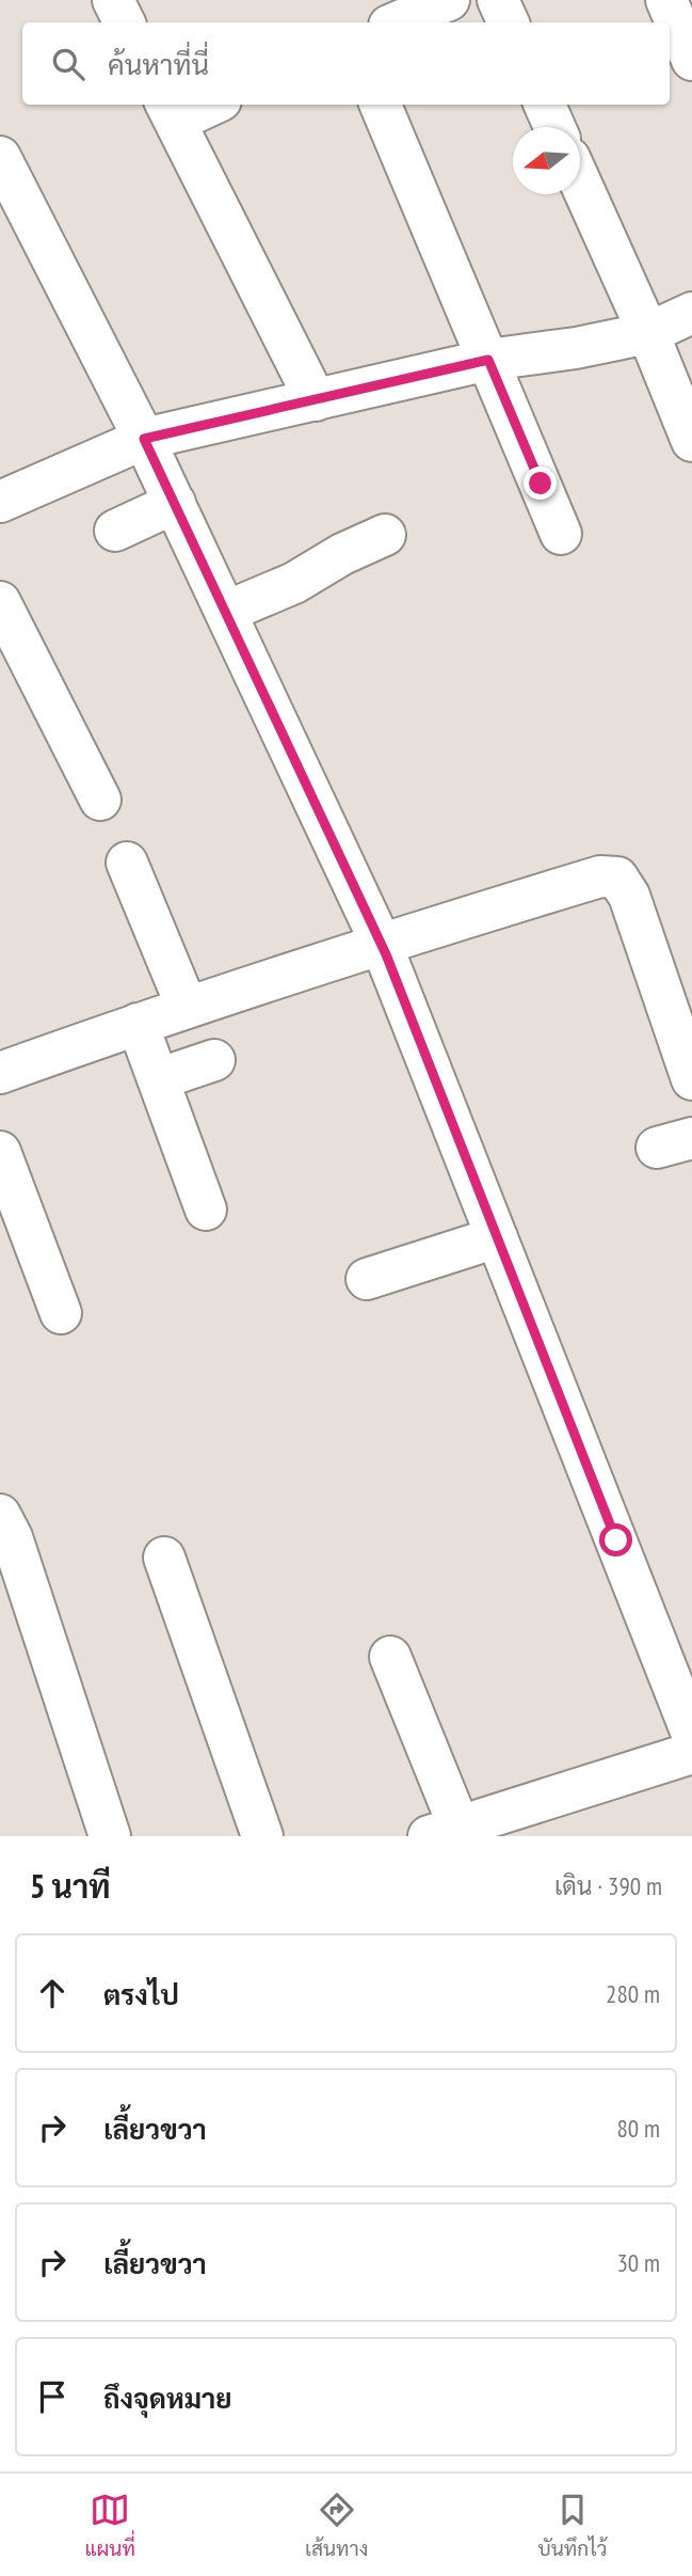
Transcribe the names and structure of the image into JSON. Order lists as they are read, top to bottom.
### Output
{
  "north": "left",
  "page": {
    "search": "ค้นหาที่นี่",
    "heading": ["5 นาที", "เดิน · 390 m"],
    "list": [
      ["ตรงไป", "280 m"],
      ["เลี้ยวขวา", "80 m"],
      ["เลี้ยวขวา", "30 m"],
      "ถึงจุดหมาย"
    ],
    "nav": ["แผนที่", "เส้นทาง", "บันทึกไว้"]
  }
}
